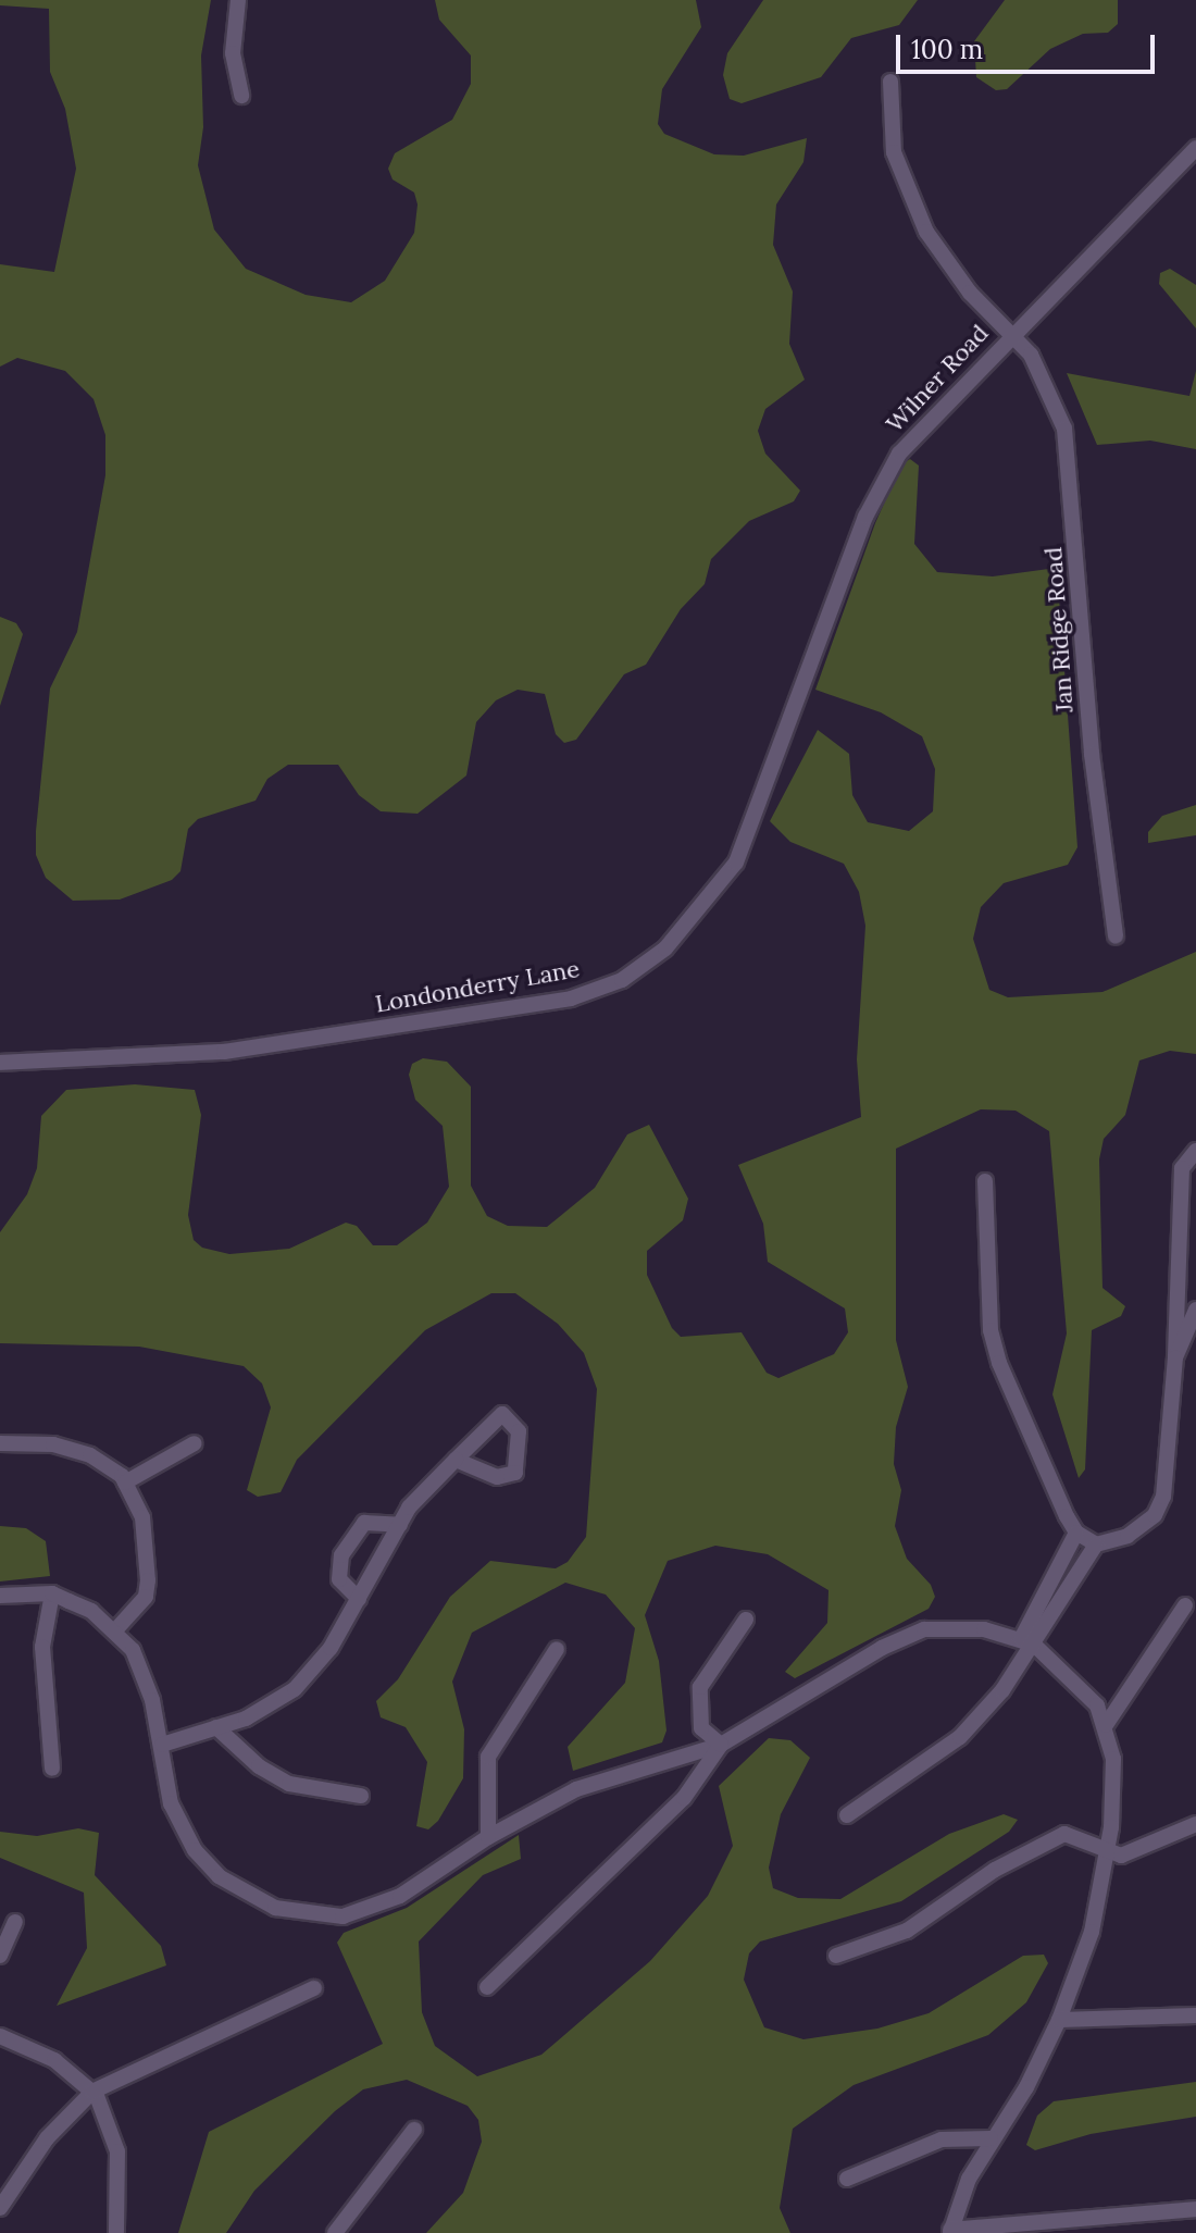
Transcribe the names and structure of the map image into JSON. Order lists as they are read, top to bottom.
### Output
{
  "streets": {
    "street": ["Wilner Road", "Jan Ridge Road", "Londonderry Lane"]
  },
  "crossings": [
    ["Wilner Road", "Jan Ridge Road"],
    ["Wilner Road", "Londonderry Lane"]
  ],
  "scale_bar": "100 m"
}
